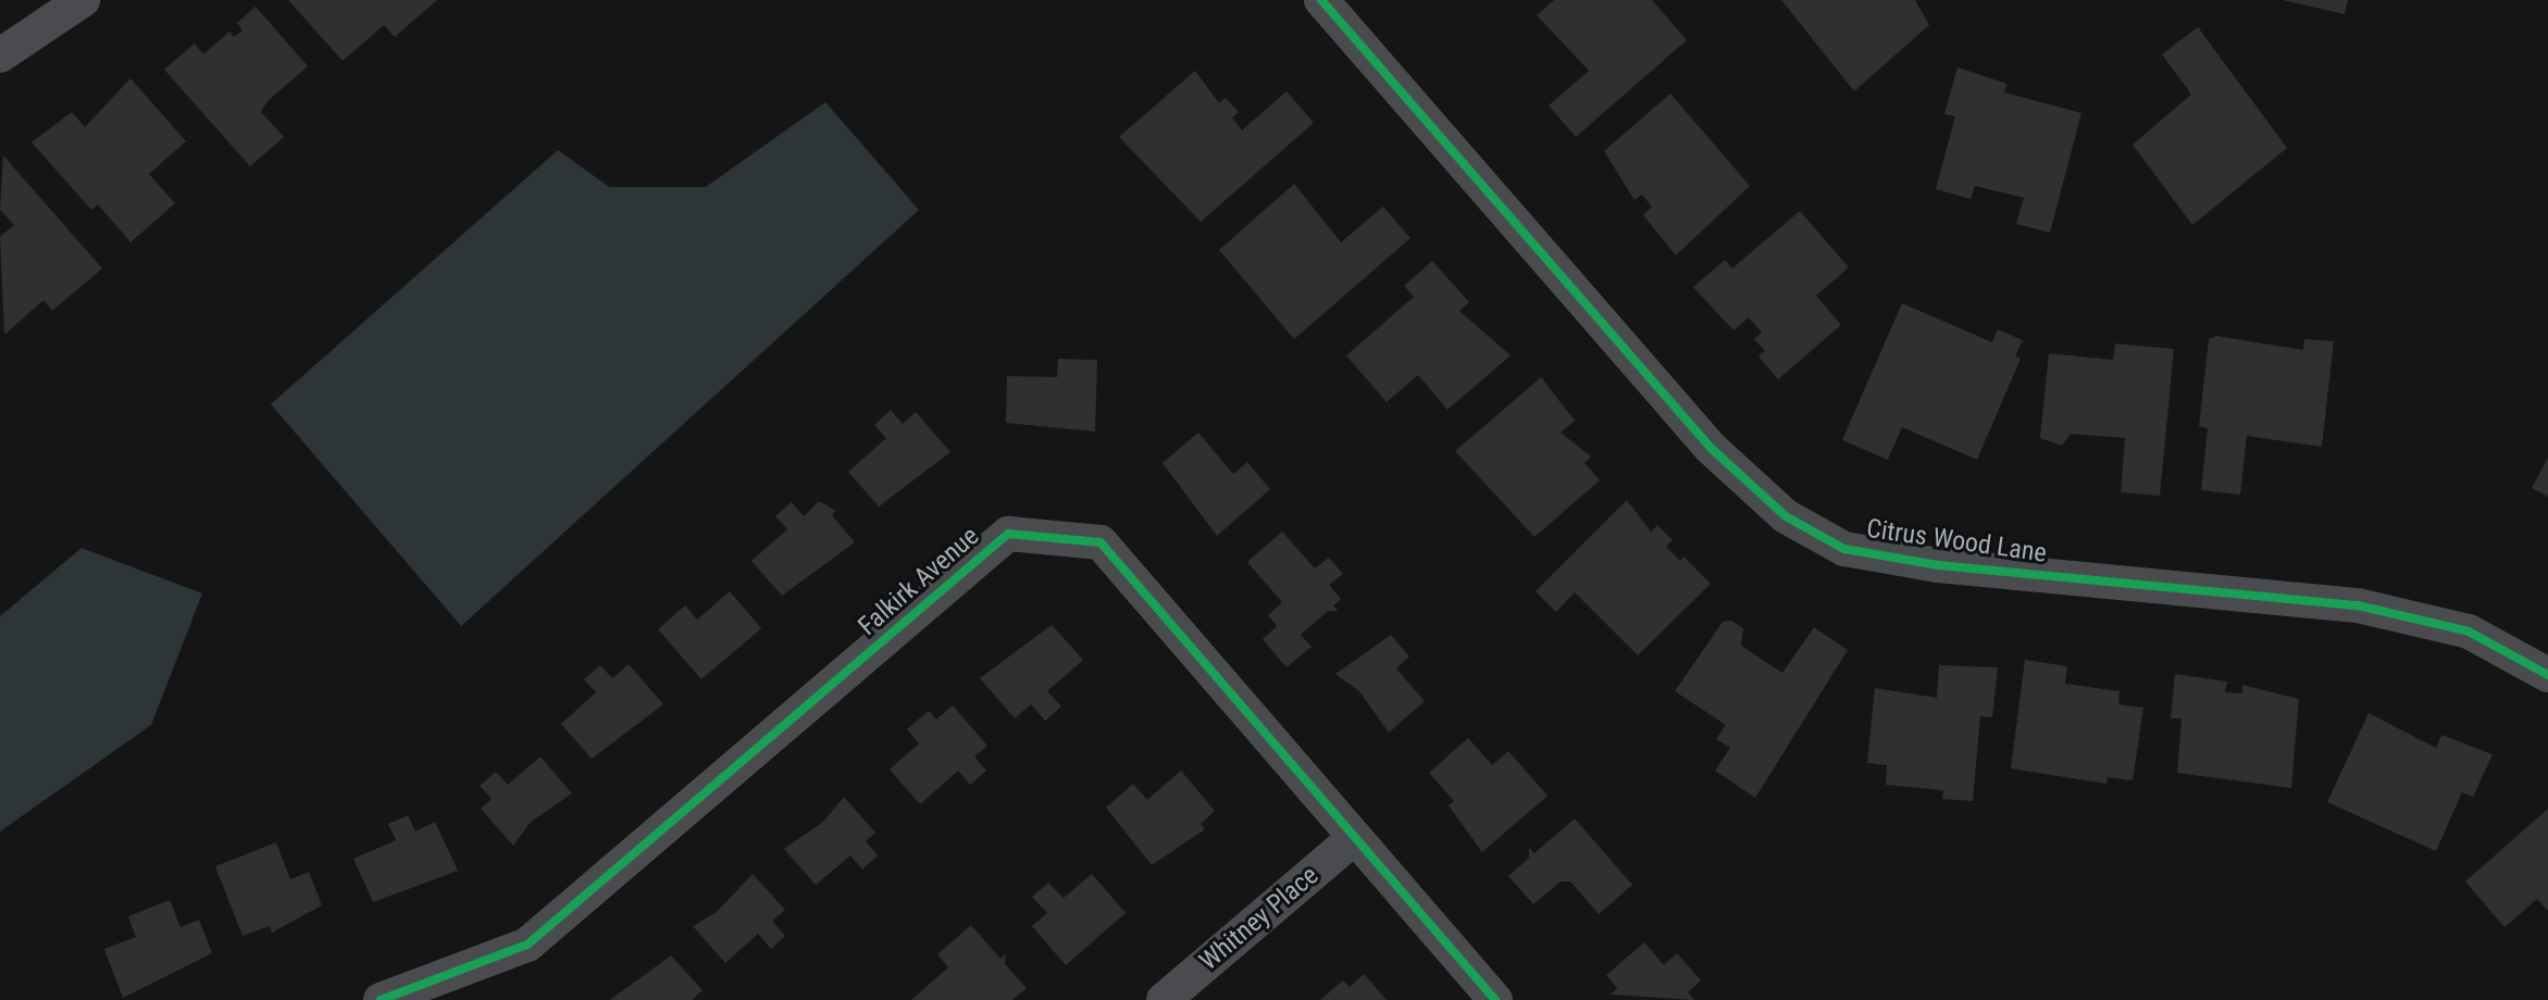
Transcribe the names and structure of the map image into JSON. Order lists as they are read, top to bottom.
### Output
{
  "streets": {
    "street": ["Citrus Wood Lane", "Falkirk Avenue", "Whitney Place"]
  },
  "crossings": [
    ["Falkirk Avenue", "Whitney Place"]
  ]
}
